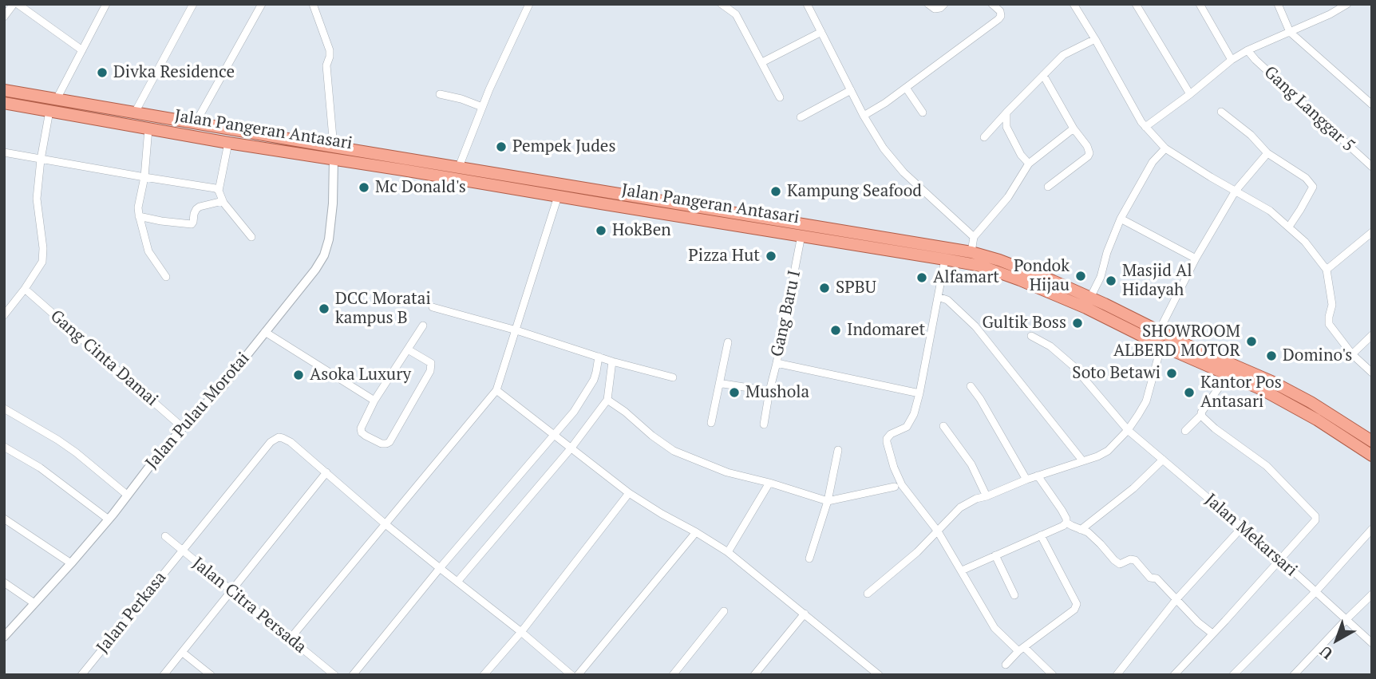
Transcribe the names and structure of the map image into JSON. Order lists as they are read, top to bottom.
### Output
{
  "streets": {
    "main road": ["Jalan Pangeran Antasari"],
    "street": [
      "Gang Langgar 5",
      "Gang Baru I",
      "Gang Cinta Damai",
      "Jalan Pulau Morotai",
      "Jalan Mekarsari",
      "Jalan Citra Persada",
      "Jalan Perkasa"
    ]
  },
  "crossings": [
    ["Jalan Pangeran Antasari", "Gang Baru I"],
    ["Jalan Pangeran Antasari", "Jalan Pulau Morotai"],
    ["Gang Cinta Damai", "Jalan Pulau Morotai"],
    ["Jalan Citra Persada", "Jalan Perkasa"]
  ],
  "places": [
    "Divka Residence",
    "Pempek Judes",
    "Mc Donald's",
    "Kampung Seafood",
    "HokBen",
    "Pizza Hut",
    "Pondok Hijau",
    "Alfamart",
    "Masjid Al Hidayah",
    "SPBU",
    "DCC Moratai kampus B",
    "Gultik Boss",
    "Indomaret",
    "SHOWROOM ALBERD MOTOR",
    "Domino's",
    "Soto Betawi",
    "Asoka Luxury",
    "Mushola",
    "Kantor Pos Antasari"
  ],
  "north": "bottom left"
}
